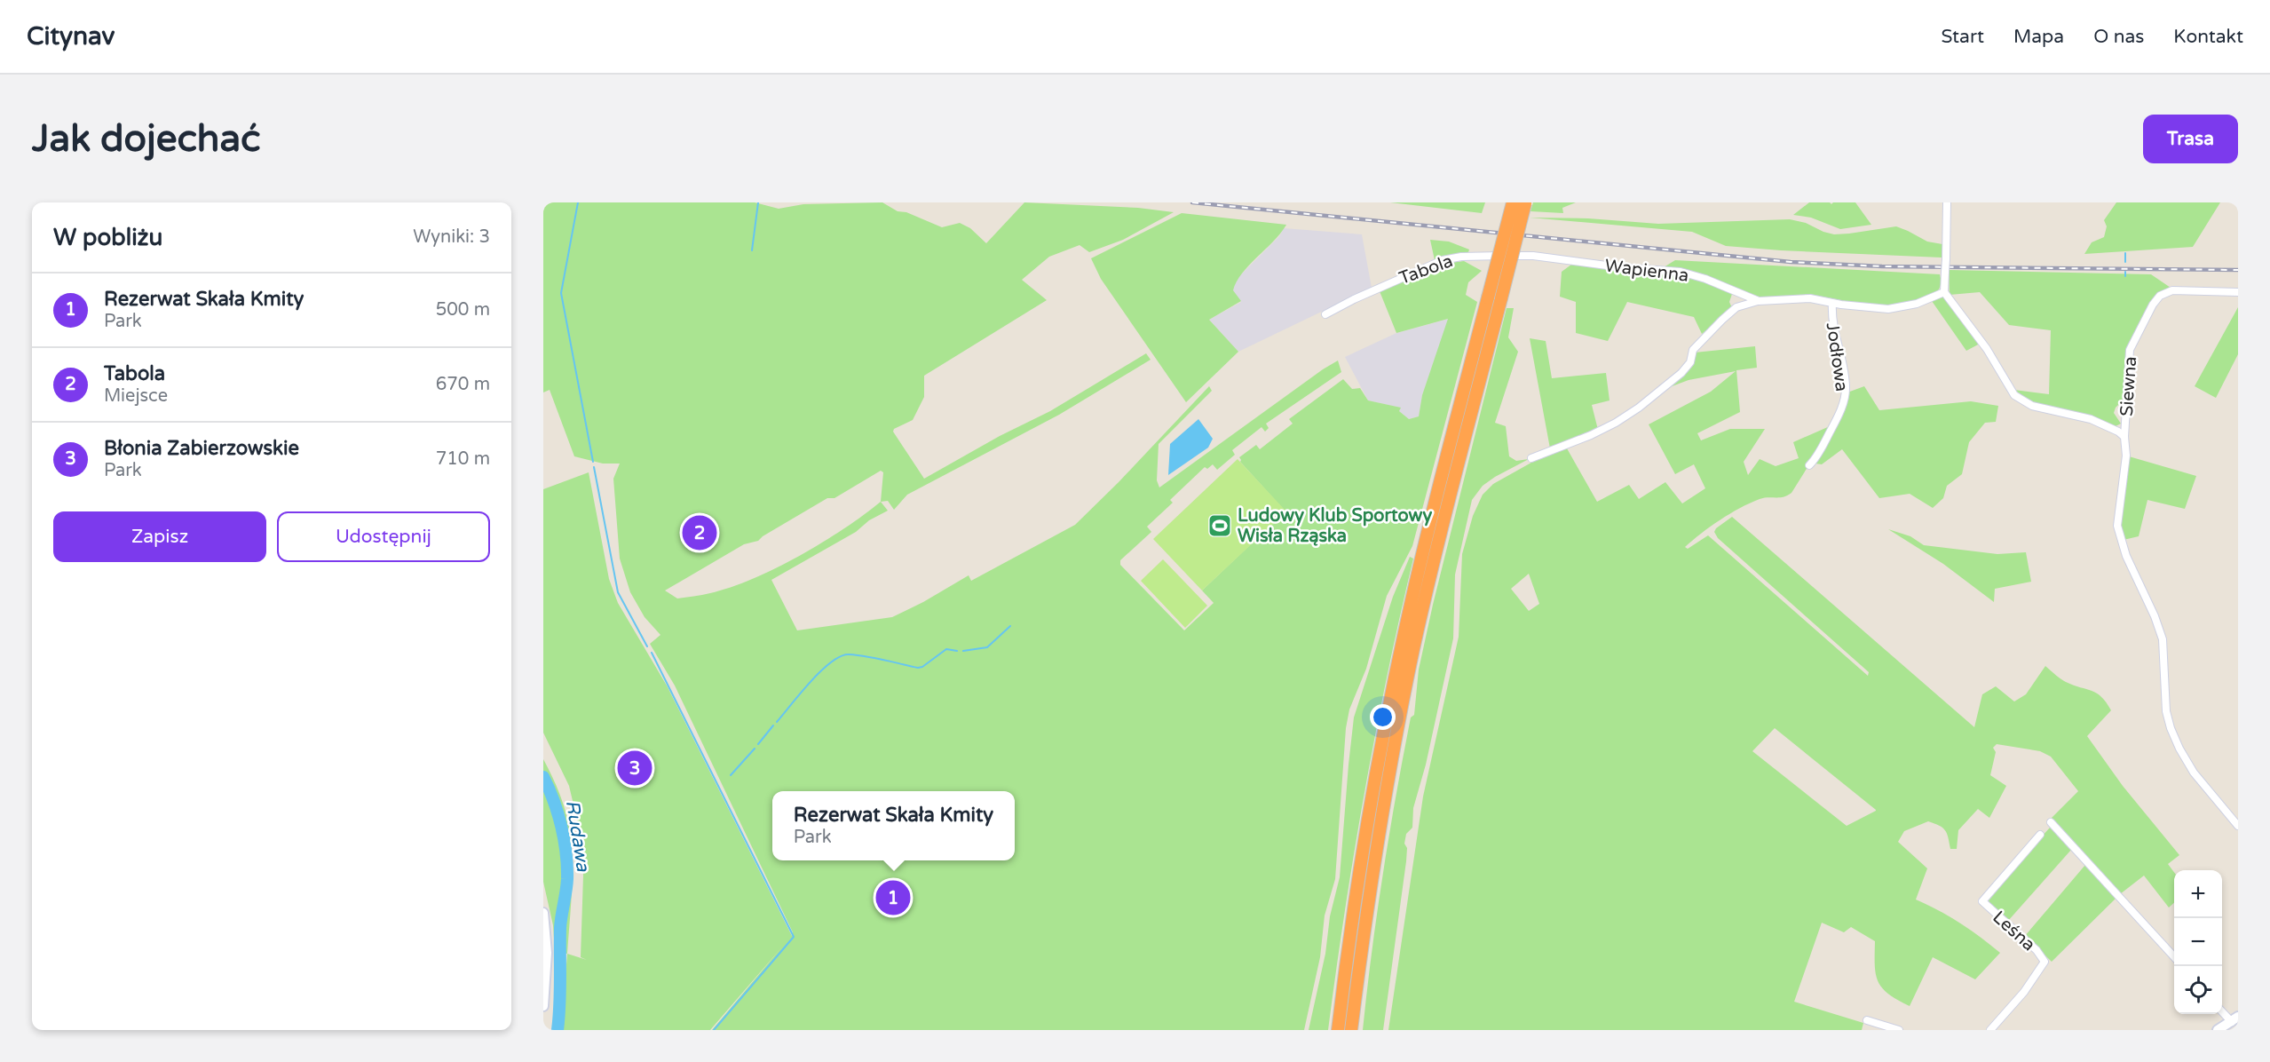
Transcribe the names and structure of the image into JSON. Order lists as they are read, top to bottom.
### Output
{
  "streets": {
    "street": [
      "Tabola",
      "Wapienna",
      "Jodłowa",
      "Siewna",
      "Leśna"
    ]
  },
  "crossings": [
    ["Tabola", "Wapienna"],
    ["Wapienna", "Jodłowa"]
  ],
  "water": ["Rudawa"],
  "places": {
    "sports": ["Ludowy Klub Sportowy Wisła Rząska"]
  },
  "page": {
    "header": "Citynav",
    "nav": [
      "Start",
      "Mapa",
      "O nas",
      "Kontakt"
    ],
    "buttons": [
      "Trasa",
      ["Zapisz", "Udostępnij"]
    ],
    "title": "Jak dojechać",
    "heading": ["W pobliżu", "Wyniki: 3"],
    "list": [
      {
        "mark": "1",
        "name": "Rezerwat Skała Kmity",
        "note": "Park",
        "value": "500 m"
      },
      {
        "mark": "2",
        "name": "Tabola",
        "note": "Miejsce",
        "value": "670 m"
      },
      {
        "mark": "3",
        "name": "Błonia Zabierzowskie",
        "note": "Park",
        "value": "710 m"
      }
    ],
    "pins": ["2", "3", "1"],
    "popup": ["Rezerwat Skała Kmity", "Park"],
    "map_buttons": ["+", "−"]
  }
}
